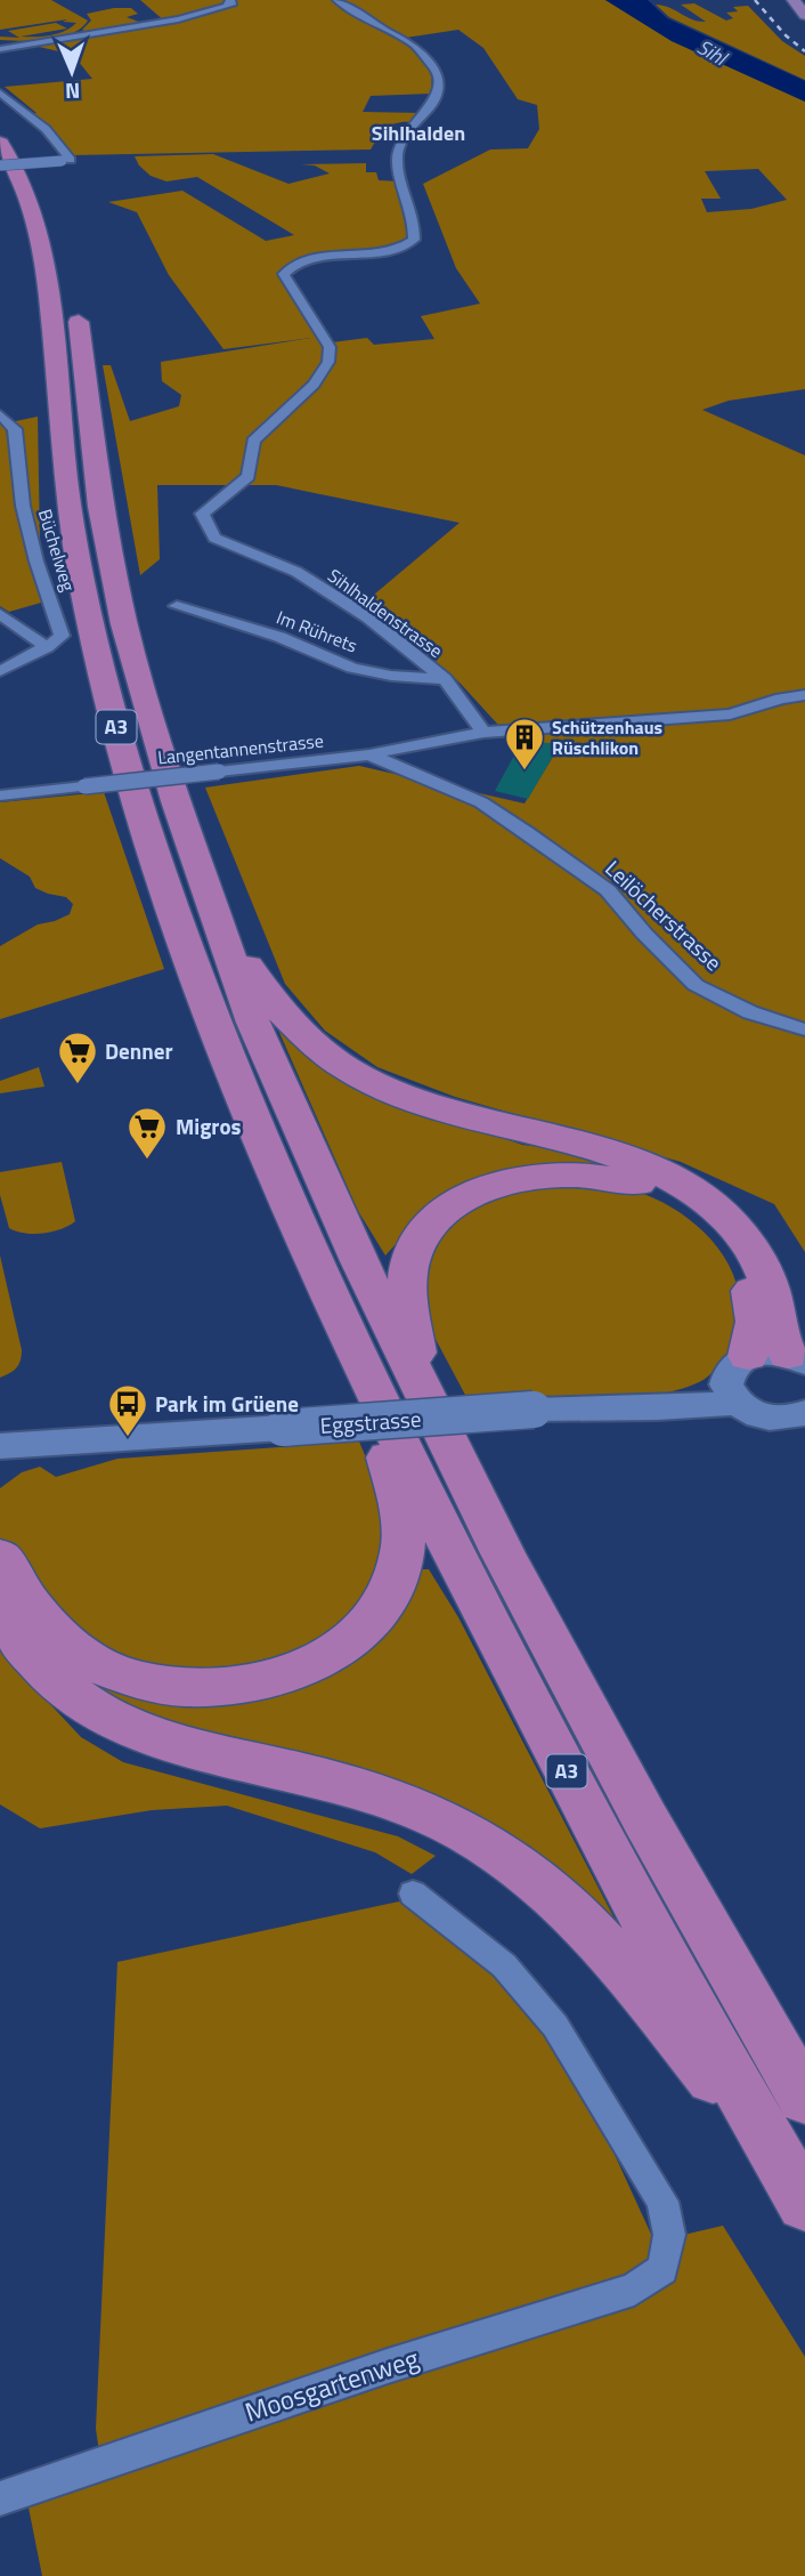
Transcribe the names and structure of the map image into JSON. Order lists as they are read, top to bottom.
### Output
{
  "streets": {
    "highway": ["A3"],
    "main road": ["Eggstrasse"],
    "street": [
      "Büchelweg",
      "Sihlhaldenstrasse",
      "Im Rührets",
      "Langentannenstrasse",
      "Leilöcherstrasse",
      "Moosgartenweg"
    ]
  },
  "crossings": [
    ["Sihlhaldenstrasse", "Im Rührets"],
    ["Sihlhaldenstrasse", "Langentannenstrasse"],
    ["Langentannenstrasse", "Leilöcherstrasse"]
  ],
  "districts": ["Sihlhalden"],
  "water": ["Sihl"],
  "places": {
    "building": ["Schützenhaus Rüschlikon"],
    "supermarket": ["Denner", "Migros"],
    "bus stop": ["Park im Grüene"]
  },
  "north": "bottom"
}
